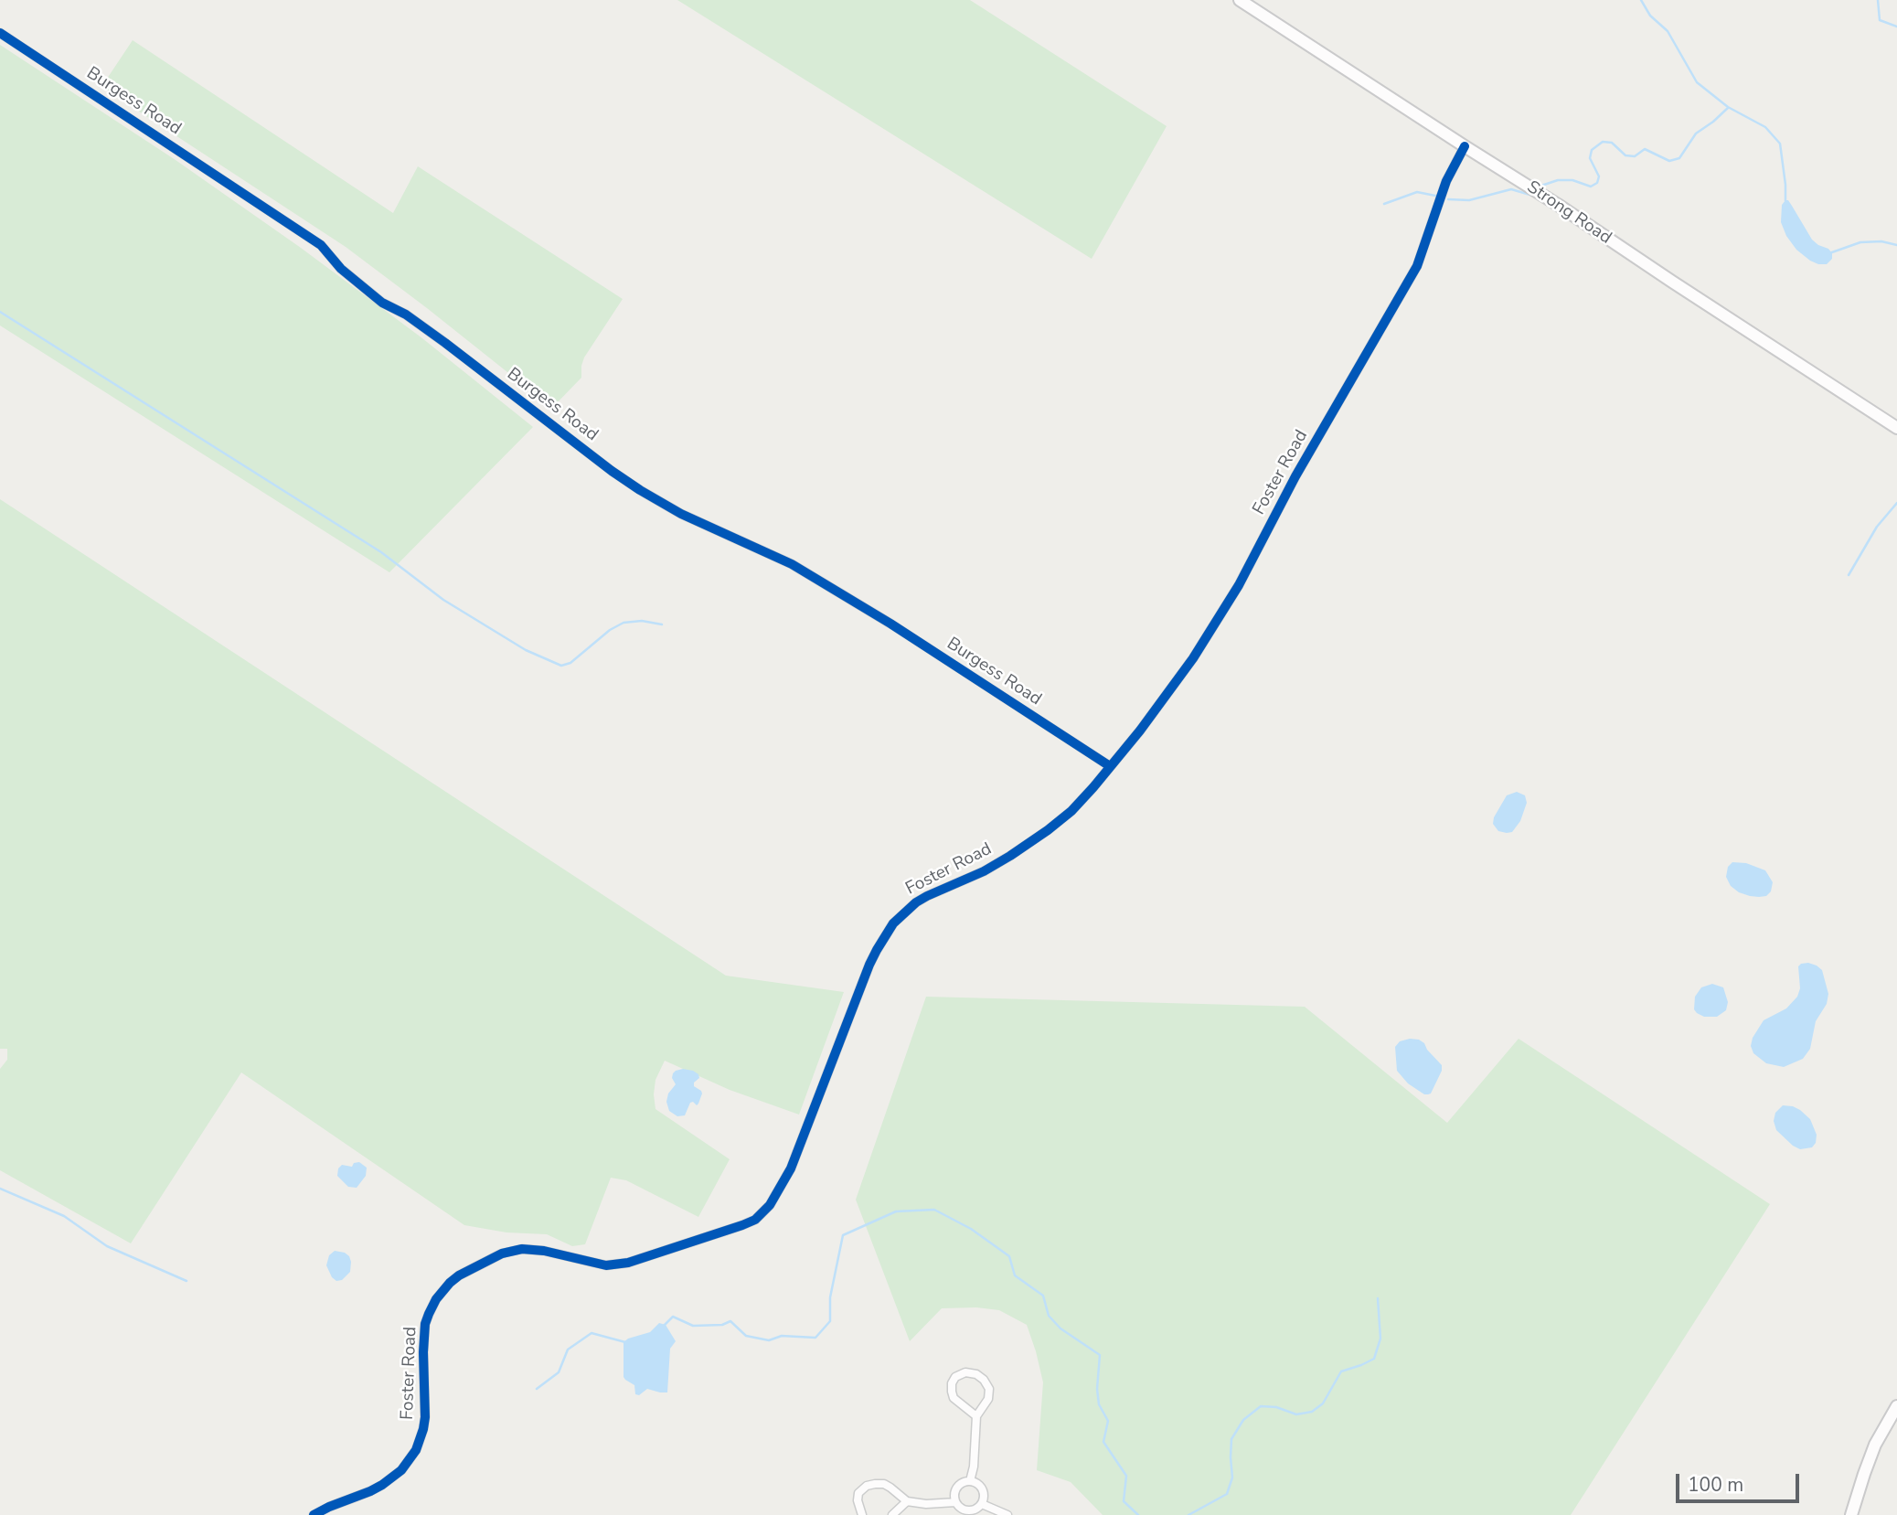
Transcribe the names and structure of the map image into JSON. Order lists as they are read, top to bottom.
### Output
{
  "streets": {
    "street": ["Burgess Road", "Strong Road", "Foster Road"]
  },
  "crossings": [
    ["Burgess Road", "Foster Road"],
    ["Strong Road", "Foster Road"]
  ],
  "scale_bar": "100 m"
}
